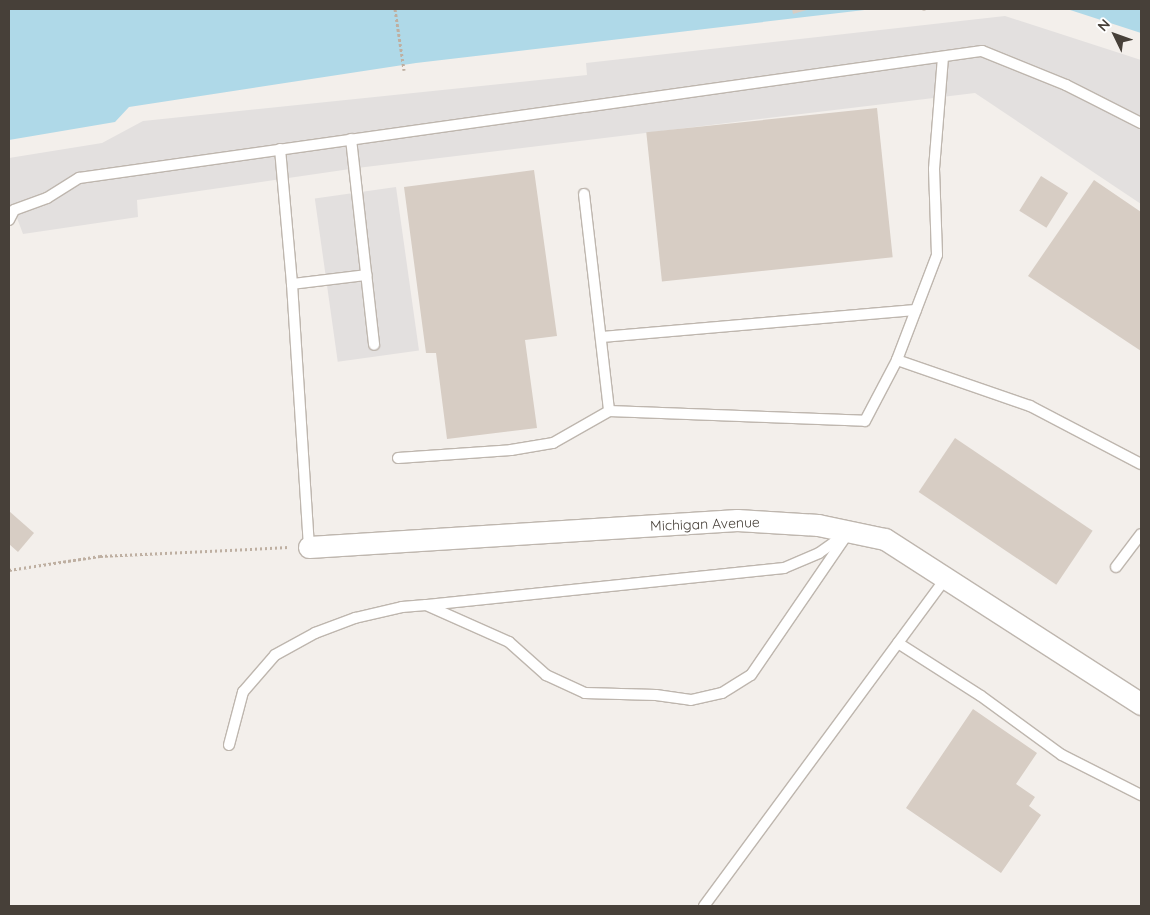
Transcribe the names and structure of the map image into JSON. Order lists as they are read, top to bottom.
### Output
{
  "streets": {
    "street": ["Michigan Avenue"]
  },
  "north": "top left"
}
